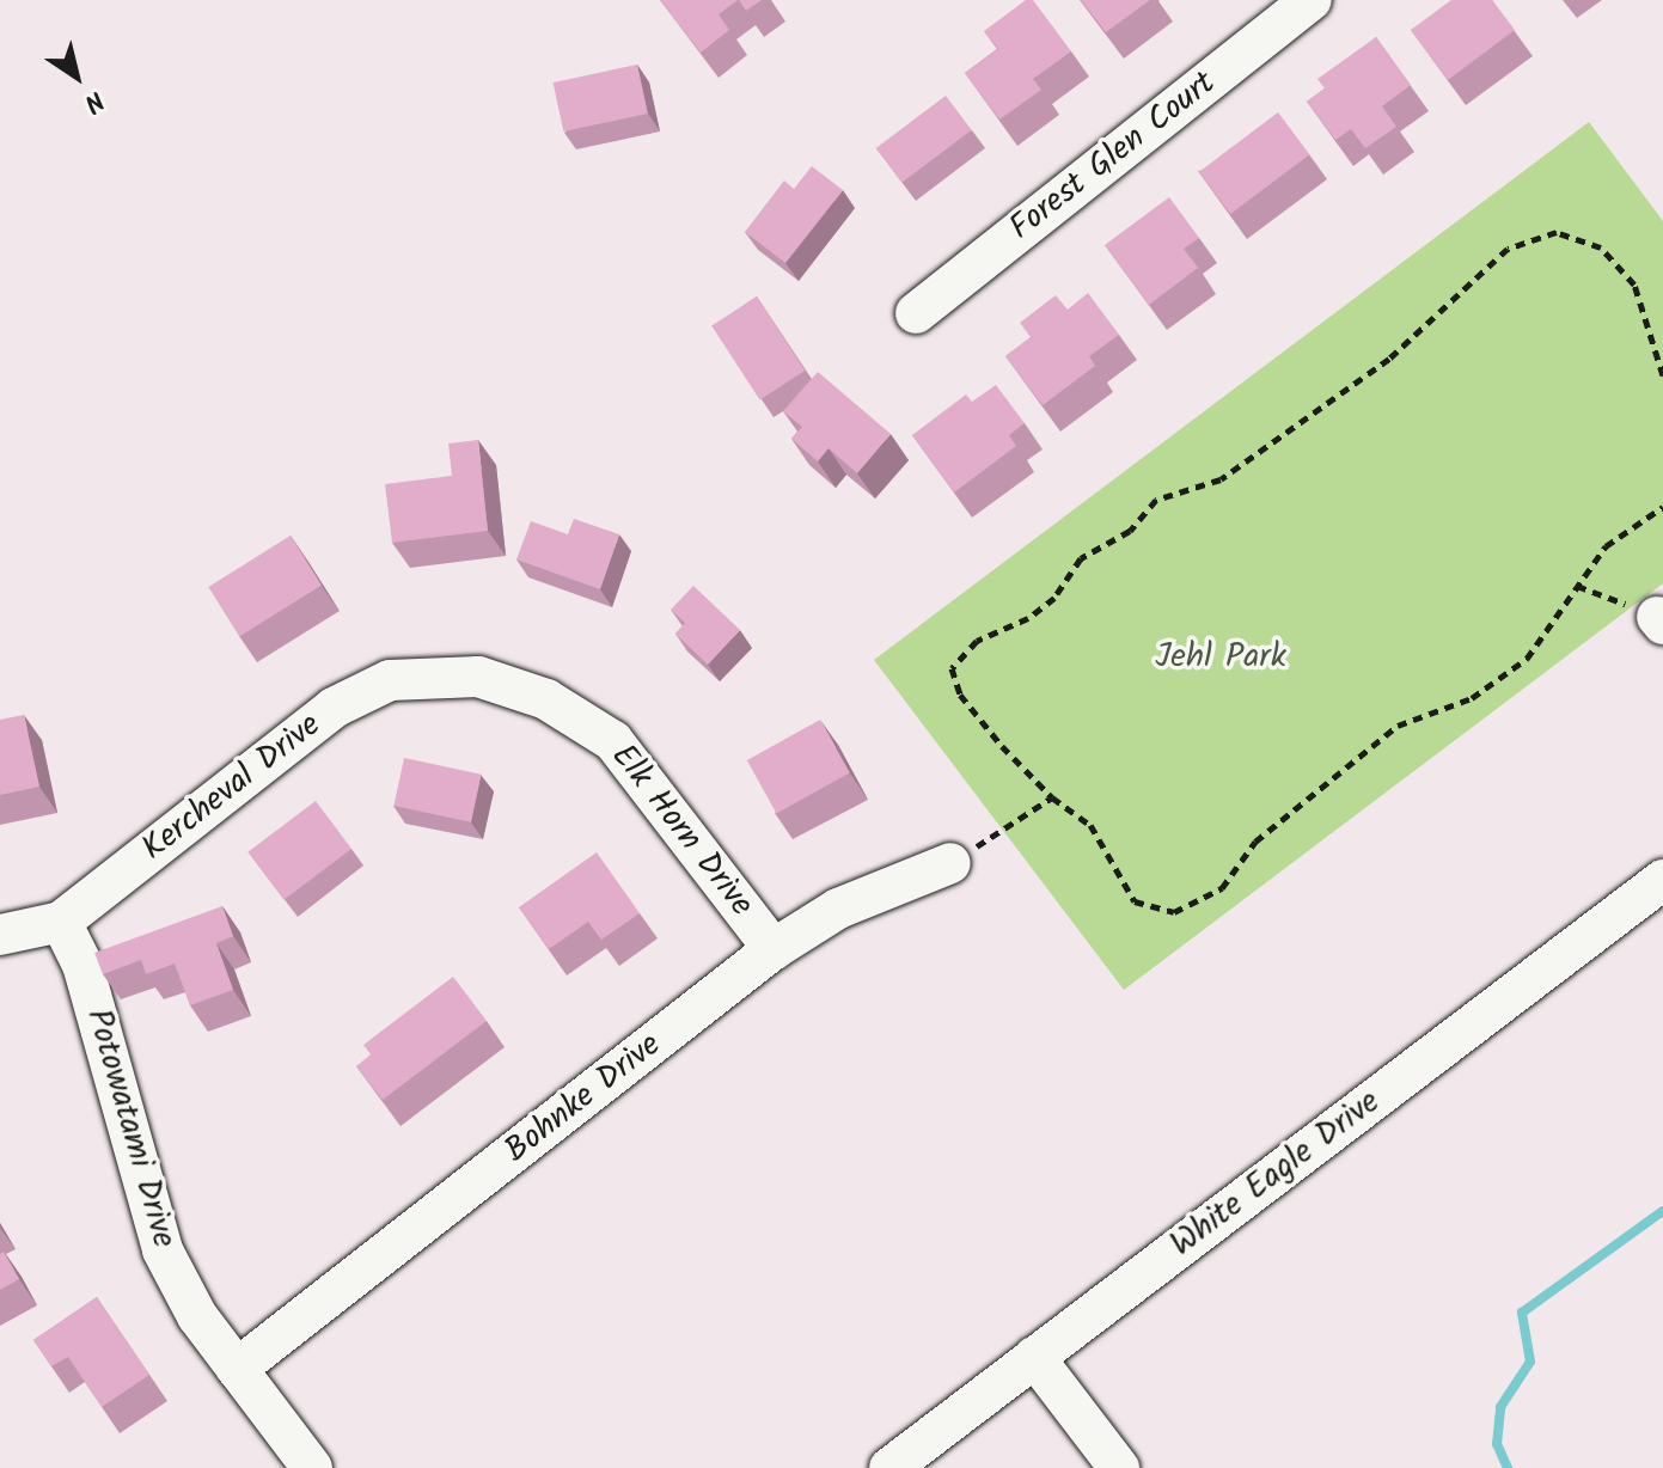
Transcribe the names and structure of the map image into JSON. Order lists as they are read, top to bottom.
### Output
{
  "streets": {
    "street": [
      "Forest Glen Court",
      "Kercheval Drive",
      "Elk Horn Drive",
      "Bohnke Drive",
      "Potowatami Drive",
      "White Eagle Drive"
    ]
  },
  "crossings": [
    ["Kercheval Drive", "Elk Horn Drive"],
    ["Kercheval Drive", "Potowatami Drive"],
    ["Elk Horn Drive", "Bohnke Drive"],
    ["Bohnke Drive", "Potowatami Drive"]
  ],
  "parks": ["Jehl Park"],
  "north": "bottom right"
}
